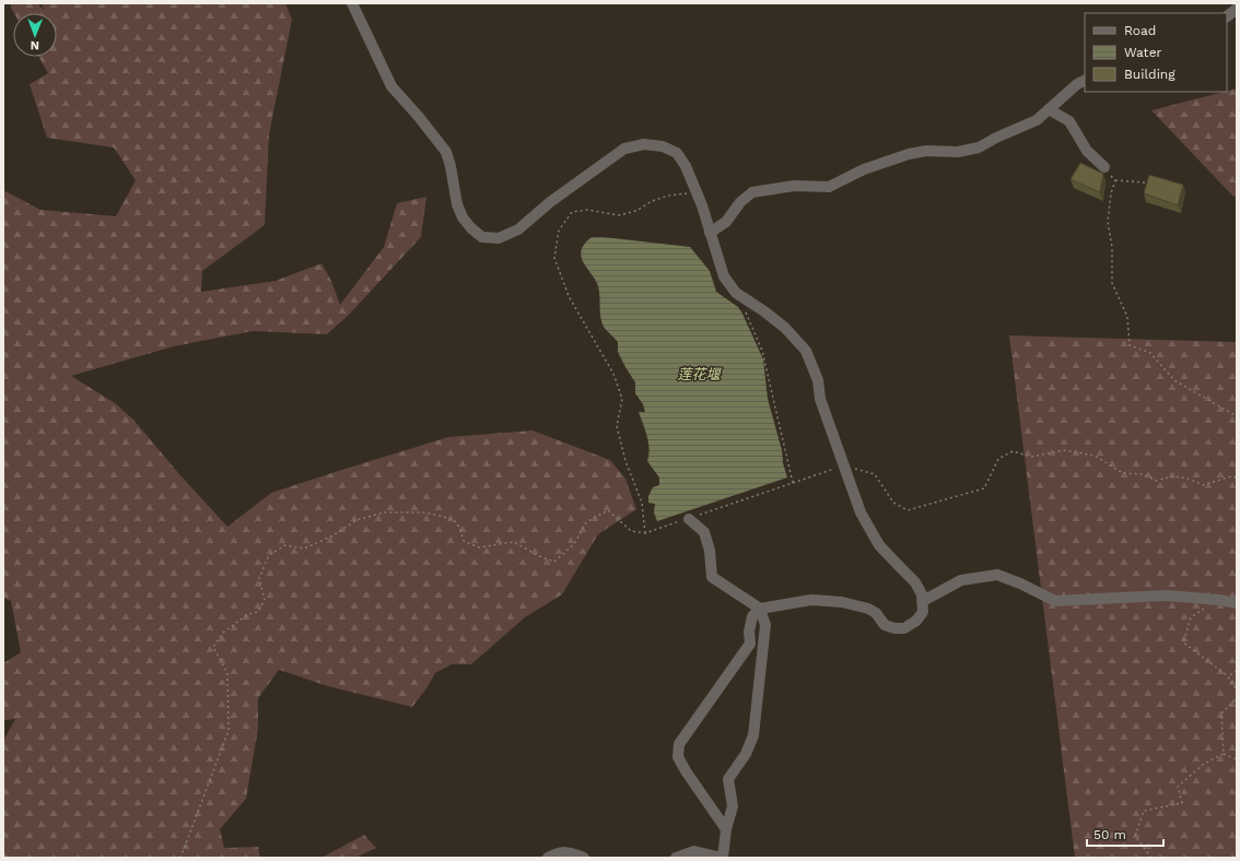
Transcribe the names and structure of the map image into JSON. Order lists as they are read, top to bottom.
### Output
{
  "water": ["莲花堰"],
  "legend": ["Road", "Water", "Building"],
  "scale_bar": "50 m",
  "north": "bottom"
}
